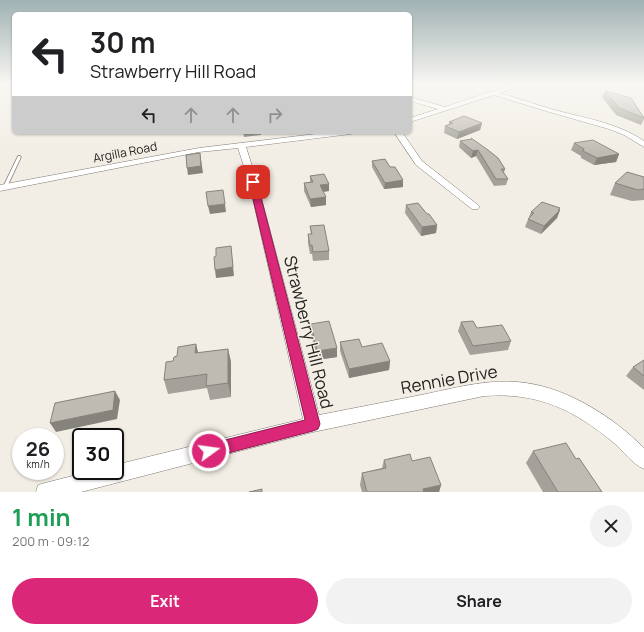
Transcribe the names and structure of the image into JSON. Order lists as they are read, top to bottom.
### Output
{
  "streets": {
    "street": ["Argilla Road", "Strawberry Hill Road", "Rennie Drive"]
  },
  "crossings": [
    ["Argilla Road", "Strawberry Hill Road"],
    ["Strawberry Hill Road", "Rennie Drive"]
  ],
  "page": {
    "turn": ["30 m", "Strawberry Hill Road"],
    "speed": "26 km/h",
    "limit": "30",
    "heading": ["1 min", "200 m · 09:12"],
    "buttons": ["Exit", "Share"]
  }
}
